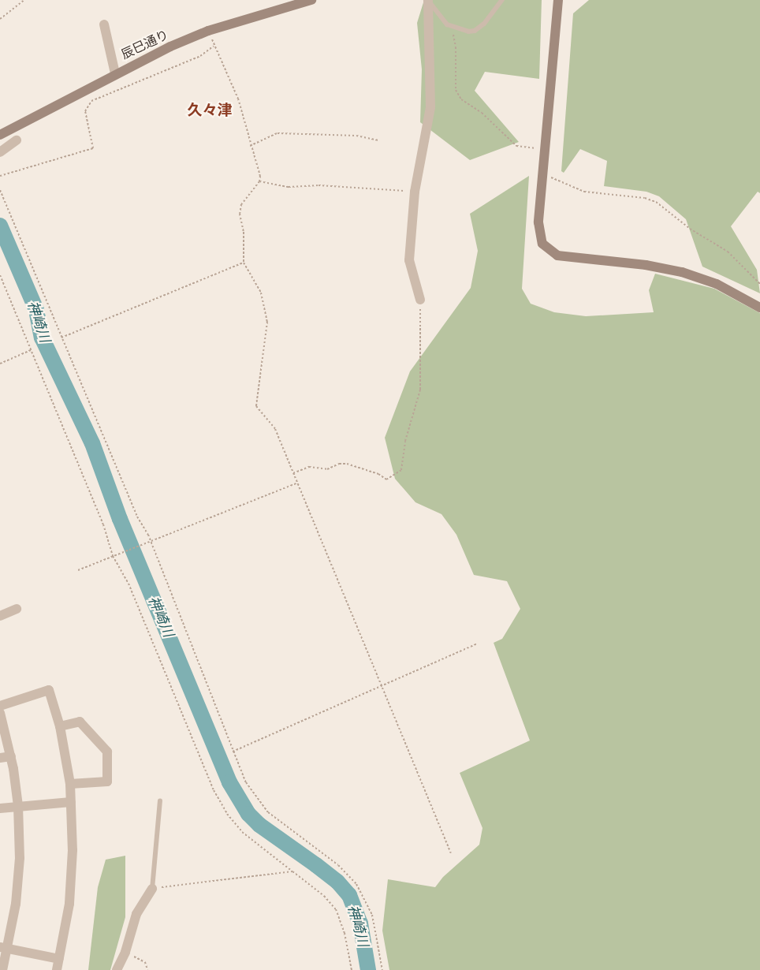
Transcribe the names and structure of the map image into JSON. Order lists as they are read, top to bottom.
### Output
{
  "streets": {
    "street": ["辰巳通り"]
  },
  "districts": ["久々津"],
  "water": ["神崎川"]
}
